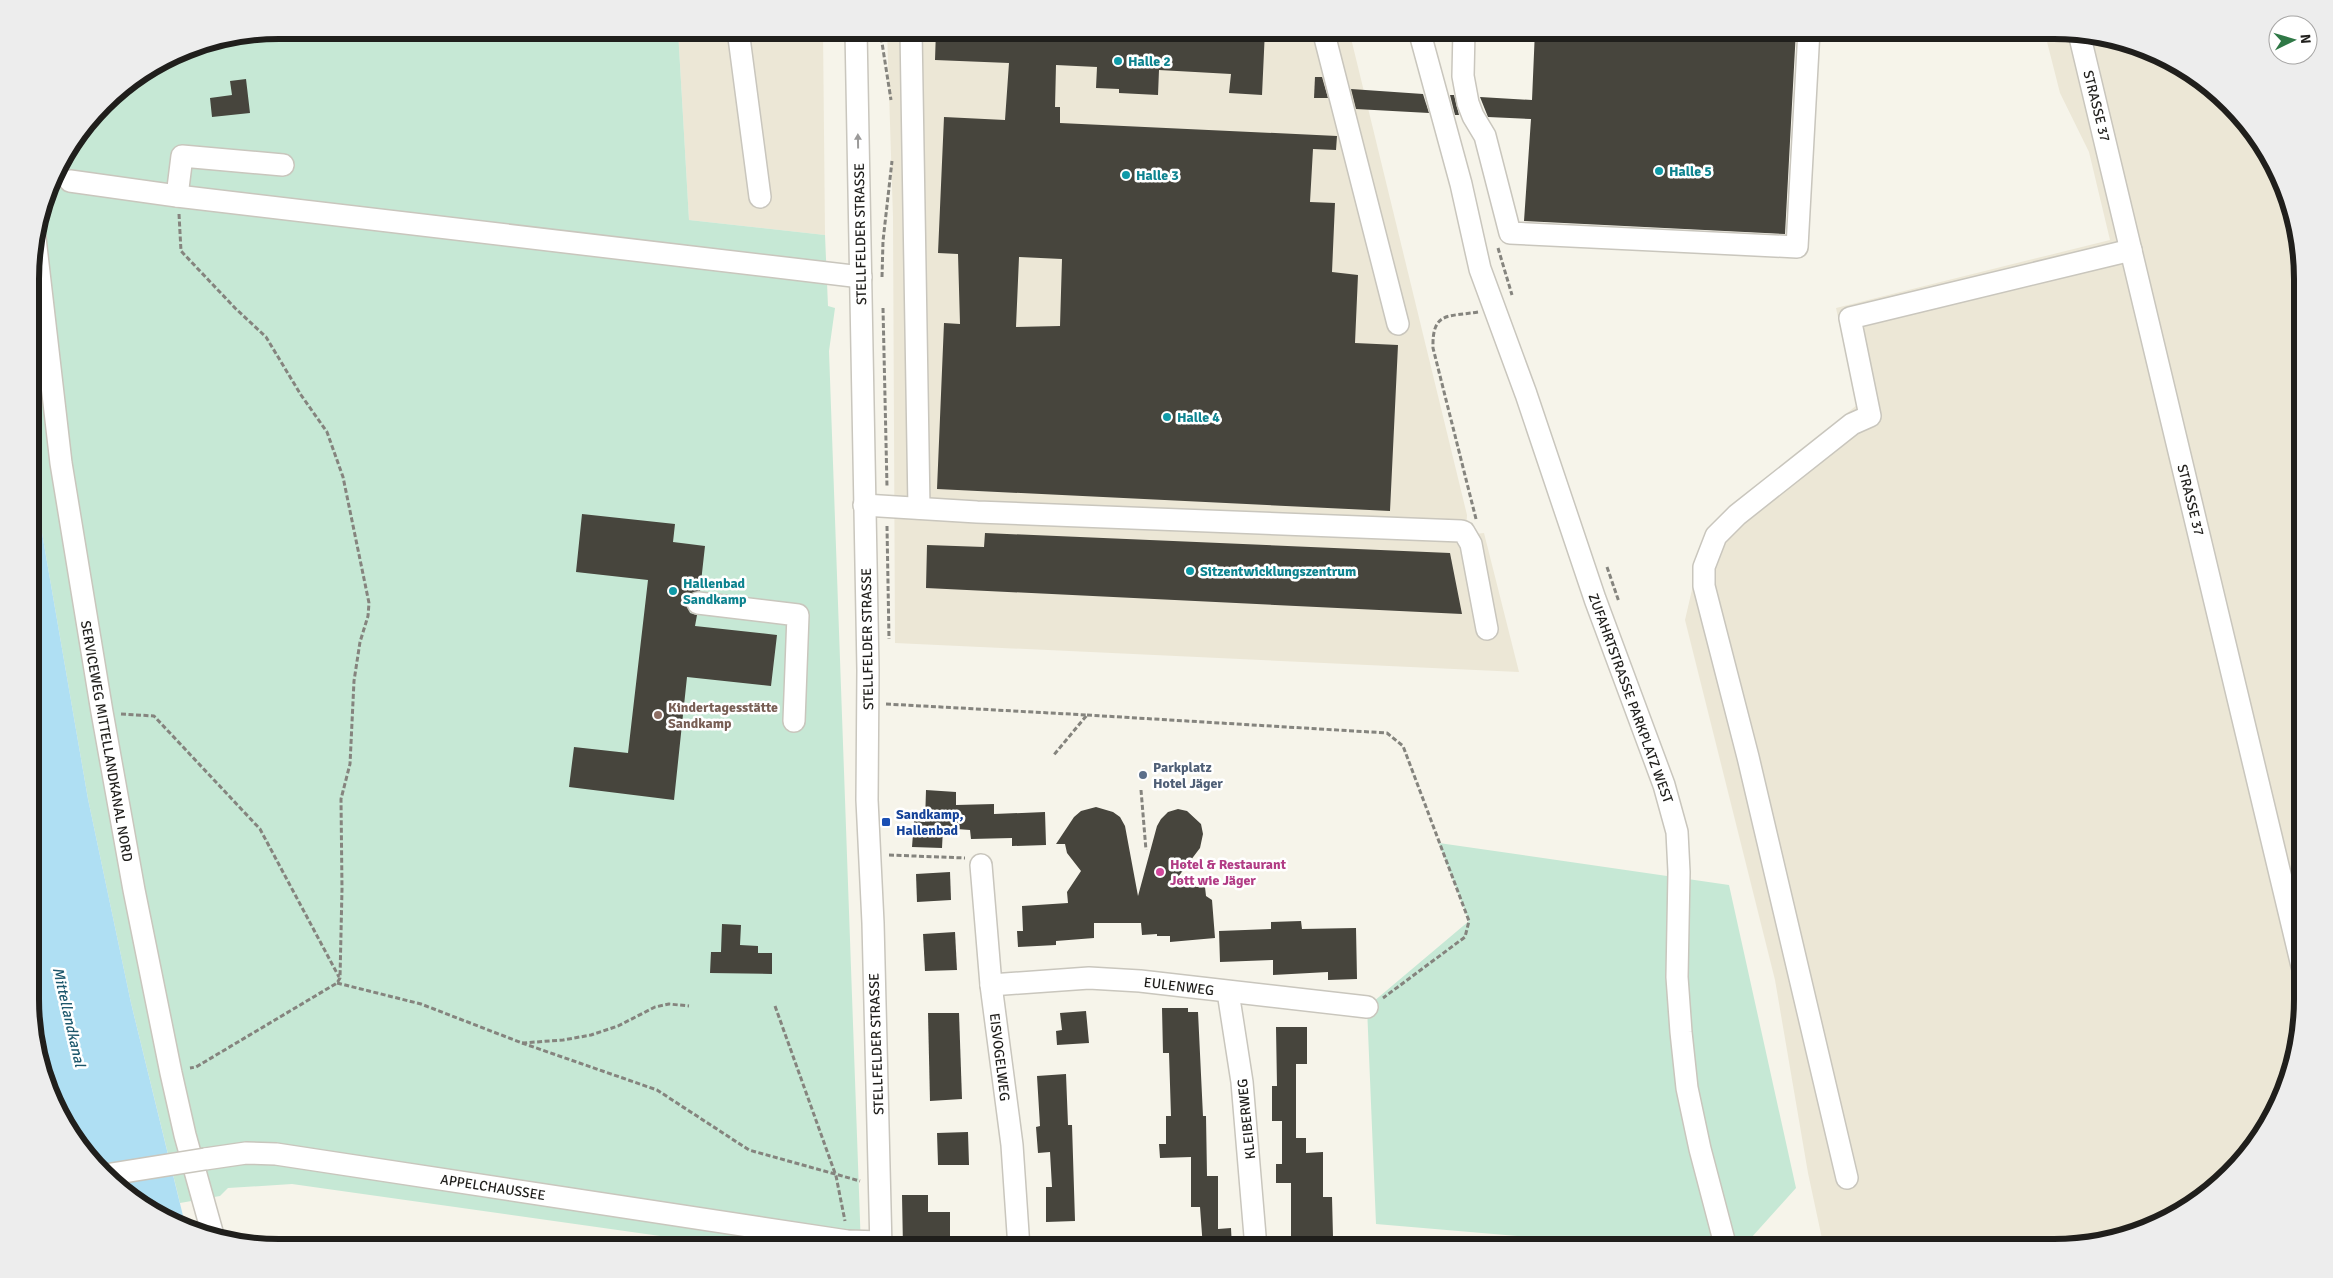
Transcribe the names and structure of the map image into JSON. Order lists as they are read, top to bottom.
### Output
{
  "streets": {
    "street": [
      "STRASSE 37",
      "STELLFELDER STRASSE",
      "ZUFAHRTSTRASSE PARKPLATZ WEST",
      "SERVICEWEG MITTELLANDKANAL NORD",
      "EULENWEG",
      "EISVOGELWEG",
      "KLEIBERWEG",
      "APPELCHAUSSEE"
    ]
  },
  "crossings": [
    ["EULENWEG", "EISVOGELWEG"],
    ["EULENWEG", "KLEIBERWEG"]
  ],
  "water": ["Mittellandkanal"],
  "places": {
    "other": [
      "Halle 2",
      "Halle 5",
      "Halle 3",
      "Halle 4",
      "Sitzentwicklungszentrum",
      "Hallenbad Sandkamp",
      "Kindertagesstätte Sandkamp",
      "Parkplatz Hotel Jäger",
      "Hotel & Restaurant Jott wie Jäger"
    ],
    "transit": ["Sandkamp, Hallenbad"]
  },
  "north": "right"
}
